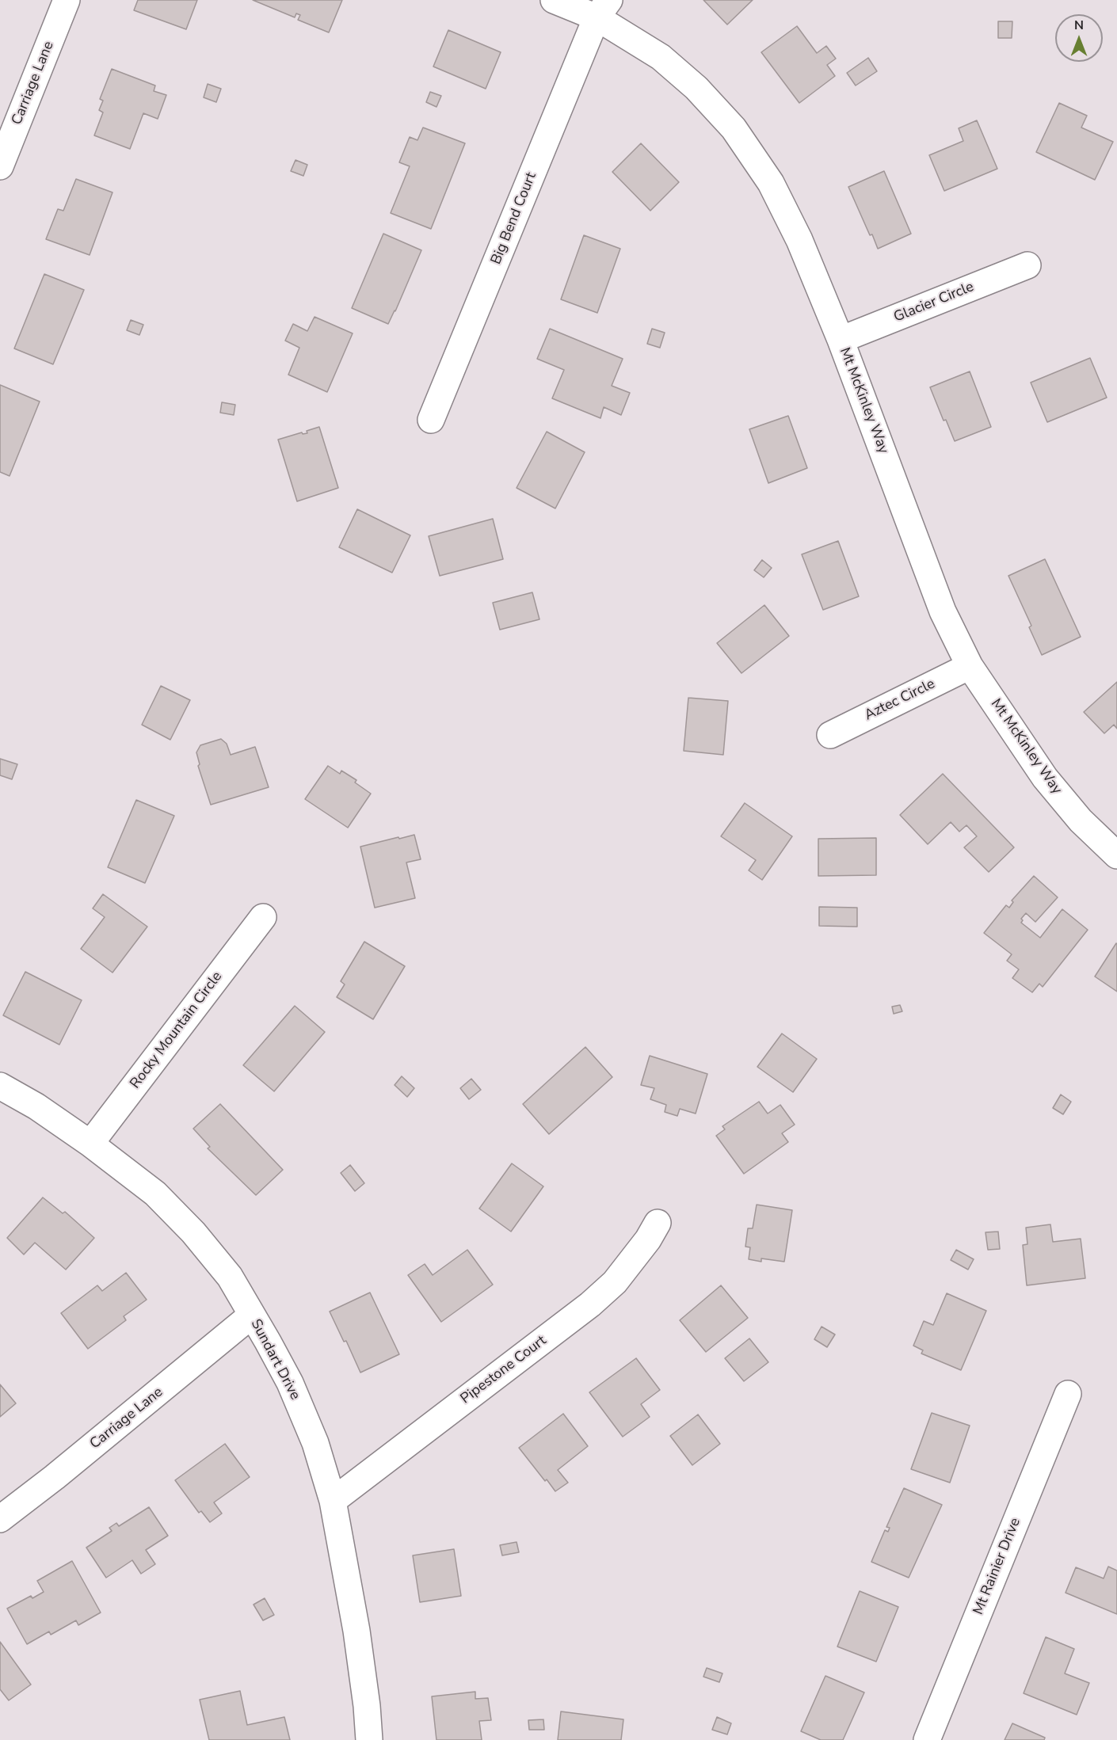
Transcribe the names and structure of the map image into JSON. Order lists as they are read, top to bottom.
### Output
{
  "streets": {
    "street": [
      "Carriage Lane",
      "Big Bend Court",
      "Glacier Circle",
      "Mt McKinley Way",
      "Aztec Circle",
      "Rocky Mountain Circle",
      "Sundart Drive",
      "Pipestone Court",
      "Mt Rainier Drive"
    ]
  },
  "crossings": [
    ["Carriage Lane", "Sundart Drive"],
    ["Big Bend Court", "Mt McKinley Way"],
    ["Glacier Circle", "Mt McKinley Way"],
    ["Mt McKinley Way", "Aztec Circle"],
    ["Rocky Mountain Circle", "Sundart Drive"],
    ["Sundart Drive", "Pipestone Court"]
  ],
  "north": "top"
}
